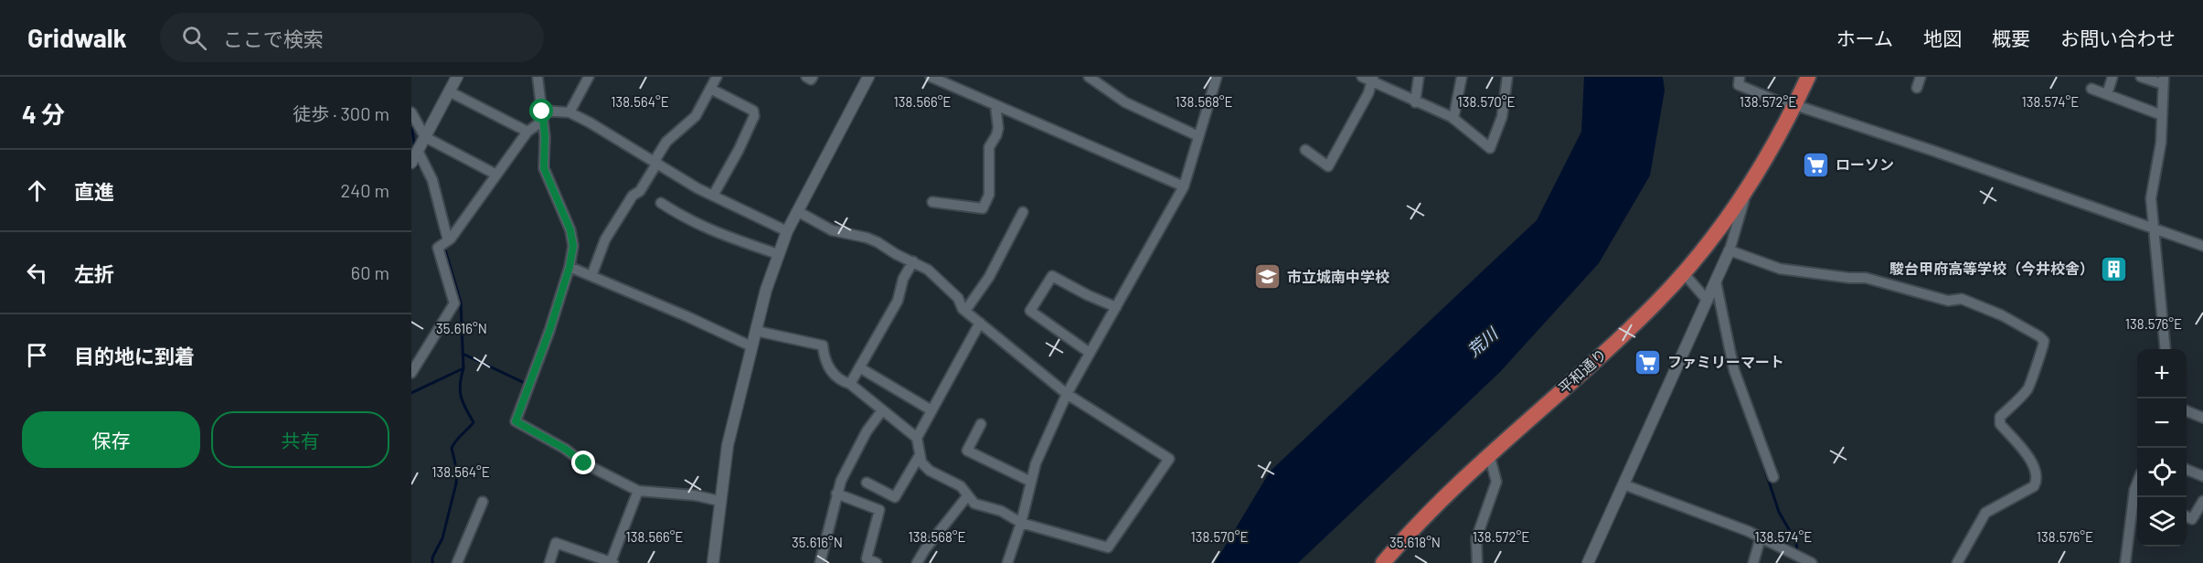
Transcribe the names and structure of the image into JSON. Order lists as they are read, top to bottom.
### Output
{
  "streets": {
    "highway": ["平和通り"]
  },
  "water": ["荒川"],
  "places": {
    "supermarket": ["ローソン", "ファミリーマート"],
    "building": ["駿台甲府高等学校（今井校舎）"],
    "school or university": ["市立城南中学校"]
  },
  "page": {
    "header": "Gridwalk",
    "search": "ここで検索",
    "nav": [
      "ホーム",
      "地図",
      "概要",
      "お問い合わせ"
    ],
    "heading": ["4 分", "徒歩 · 300 m"],
    "list": [
      ["直進", "240 m"],
      ["左折", "60 m"],
      "目的地に到着"
    ],
    "map_buttons": ["+", "−"],
    "buttons": ["保存", "共有"]
  },
  "coordinates": [
    "138.564°E",
    "138.570°E",
    "138.566°E",
    "138.568°E",
    "138.572°E",
    "138.574°E",
    "138.576°E",
    "35.616°N",
    "35.618°N"
  ]
}
